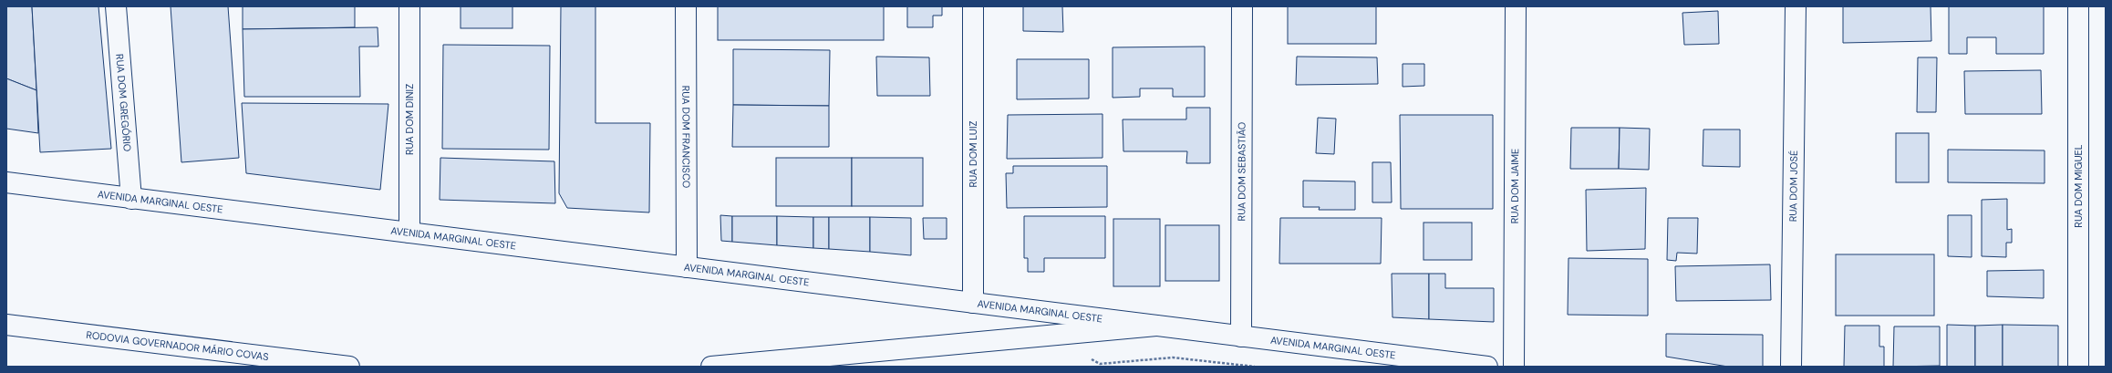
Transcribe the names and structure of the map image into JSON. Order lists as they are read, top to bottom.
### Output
{
  "streets": {
    "main road": [
      "RUA DOM GREGÓRIO",
      "RUA DOM DINIZ",
      "RUA DOM FRANCISCO",
      "RUA DOM LUIZ",
      "RUA DOM SEBASTIÃO",
      "RUA DOM JOSÉ",
      "RUA DOM MIGUEL",
      "RUA DOM JAIME",
      "AVENIDA MARGINAL OESTE",
      "RODOVIA GOVERNADOR MÁRIO COVAS"
    ]
  },
  "crossings": [
    ["RUA DOM GREGÓRIO", "AVENIDA MARGINAL OESTE"],
    ["RUA DOM DINIZ", "AVENIDA MARGINAL OESTE"],
    ["RUA DOM FRANCISCO", "AVENIDA MARGINAL OESTE"],
    ["RUA DOM LUIZ", "AVENIDA MARGINAL OESTE"],
    ["RUA DOM SEBASTIÃO", "AVENIDA MARGINAL OESTE"]
  ]
}
